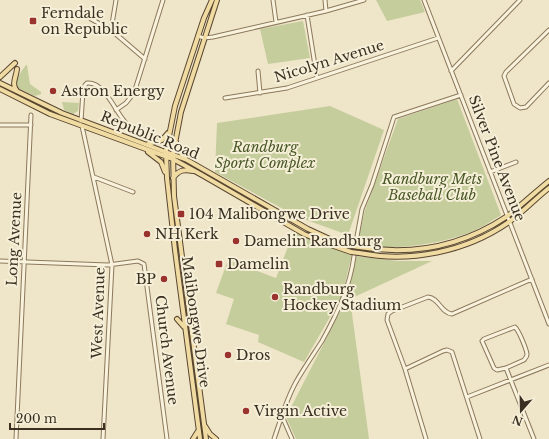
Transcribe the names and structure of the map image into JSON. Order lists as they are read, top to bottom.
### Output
{
  "streets": {
    "main road": ["Republic Road", "Malibongwe Drive"],
    "street": [
      "Nicolyn Avenue",
      "Silver Pine Avenue",
      "Long Avenue",
      "West Avenue",
      "Church Avenue"
    ]
  },
  "crossings": [
    ["Nicolyn Avenue", "Silver Pine Avenue"],
    ["Republic Road", "Silver Pine Avenue"],
    ["Republic Road", "West Avenue"],
    ["Republic Road", "Malibongwe Drive"],
    ["West Avenue", "Church Avenue"]
  ],
  "parks": ["Randburg Sports Complex", "Randburg Mets Baseball Club"],
  "places": {
    "transit": ["Ferndale on Republic", "104 Malibongwe Drive", "Damelin"],
    "other": [
      "Astron Energy",
      "NH Kerk",
      "Damelin Randburg",
      "BP",
      "Randburg Hockey Stadium",
      "Dros",
      "Virgin Active"
    ]
  },
  "scale_bar": "200 m",
  "north": "bottom"
}
